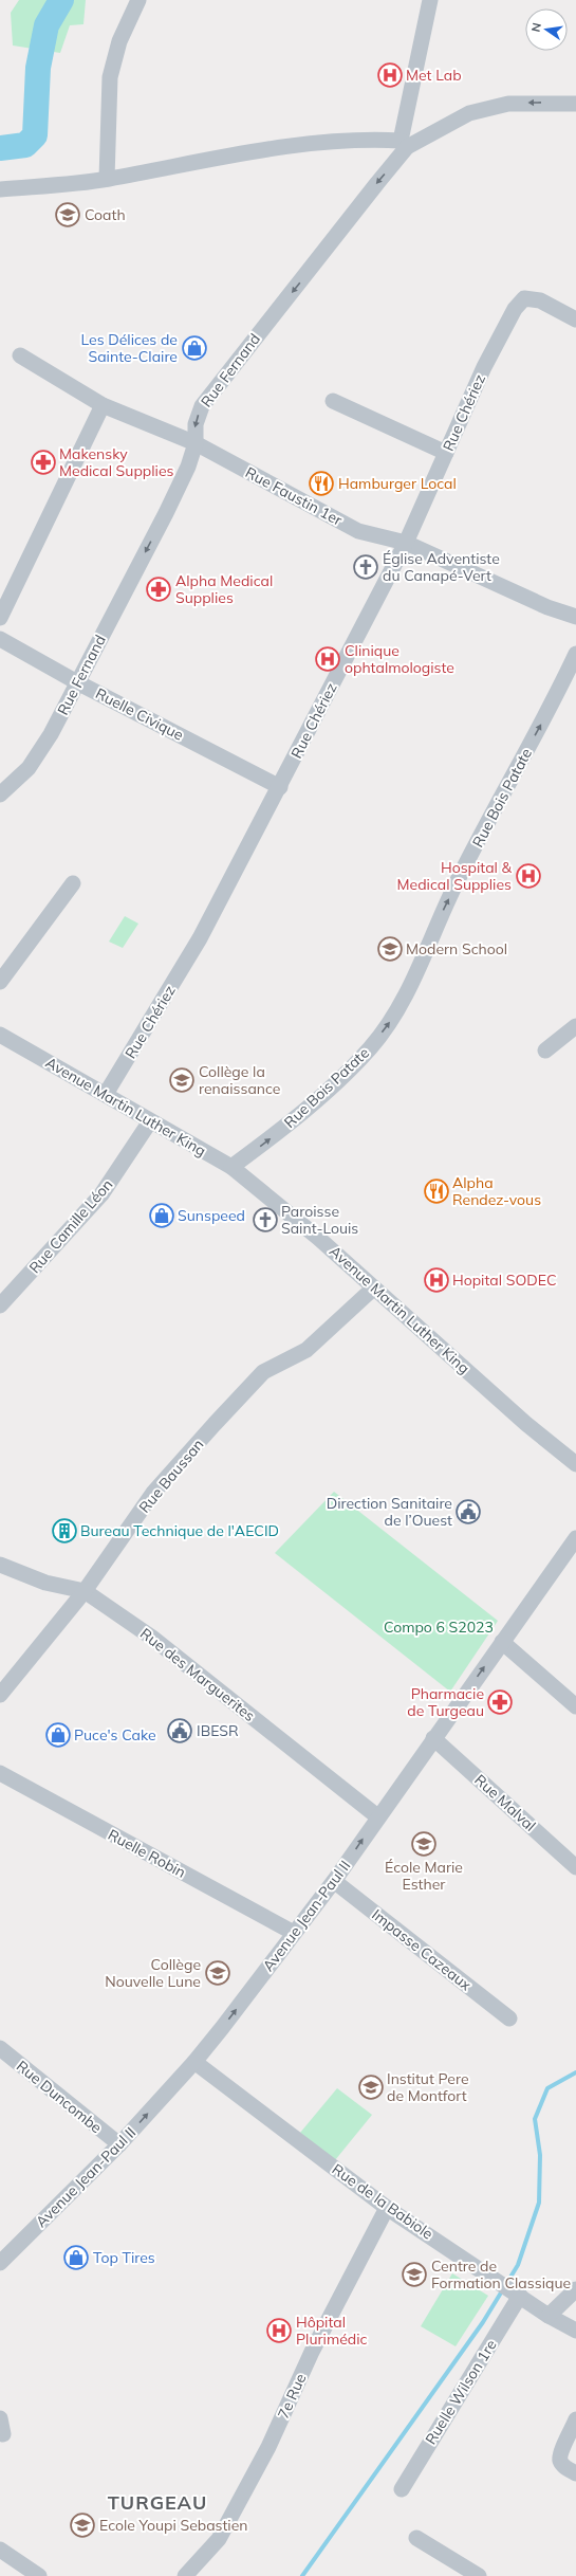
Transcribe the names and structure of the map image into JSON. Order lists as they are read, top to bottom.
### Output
{
  "streets": {
    "street": [
      "Rue Fernand",
      "Rue Chériez",
      "Rue Faustin 1er",
      "Ruelle Civique",
      "Rue Bois Patate",
      "Avenue Martin Luther King",
      "Rue Camille Léon",
      "Rue Baussan",
      "Rue des Marguerites",
      "Rue Malval",
      "Ruelle Robin",
      "Avenue Jean-Paul II",
      "Impasse Cazeaux",
      "Rue Duncombe",
      "Rue de la Babiole",
      "Ruelle Wilson 1re",
      "7e Rue"
    ]
  },
  "crossings": [
    ["Rue Fernand", "Rue Faustin 1er"],
    ["Rue Fernand", "Ruelle Civique"],
    ["Rue Chériez", "Rue Faustin 1er"],
    ["Rue Chériez", "Ruelle Civique"],
    ["Rue Chériez", "Avenue Martin Luther King"],
    ["Rue Bois Patate", "Avenue Martin Luther King"],
    ["Avenue Martin Luther King", "Rue Camille Léon"],
    ["Avenue Martin Luther King", "Rue Baussan"],
    ["Rue Baussan", "Rue des Marguerites"],
    ["Rue des Marguerites", "Avenue Jean-Paul II"],
    ["Rue Malval", "Avenue Jean-Paul II"],
    ["Ruelle Robin", "Avenue Jean-Paul II"],
    ["Avenue Jean-Paul II", "Impasse Cazeaux"],
    ["Avenue Jean-Paul II", "Rue Duncombe"],
    ["Avenue Jean-Paul II", "Rue de la Babiole"],
    ["Rue de la Babiole", "Ruelle Wilson 1re"],
    ["Rue de la Babiole", "7e Rue"]
  ],
  "one_way": ["Rue Fernand", "Rue Bois Patate", "Avenue Jean-Paul II"],
  "districts": ["TURGEAU"],
  "parks": ["Compo 6 S2023"],
  "places": {
    "hospital": [
      "Met Lab",
      "Clinique ophtalmologiste",
      "Hospital & Medical Supplies",
      "Hopital SODEC",
      "Hôpital Plurimédic"
    ],
    "school or university": [
      "Coath",
      "Modern School",
      "Collège la renaissance",
      "École Marie Esther",
      "Collège Nouvelle Lune",
      "Institut Pere de Montfort",
      "Centre de Formation Classique",
      "Ecole Youpi Sebastien"
    ],
    "shop": [
      "Les Délices de Sainte-Claire",
      "Sunspeed",
      "Puce's Cake",
      "Top Tires"
    ],
    "pharmacy": ["Makensky Medical Supplies", "Alpha Medical Supplies", "Pharmacie de Turgeau"],
    "restaurant": ["Hamburger Local", "Alpha Rendez-vous"],
    "church": ["Église Adventiste du Canapé-Vert", "Paroisse Saint-Louis"],
    "public building": ["Direction Sanitaire de l’Ouest", "IBESR"],
    "building": ["Bureau Technique de l'AECID"]
  },
  "north": "left"
}
